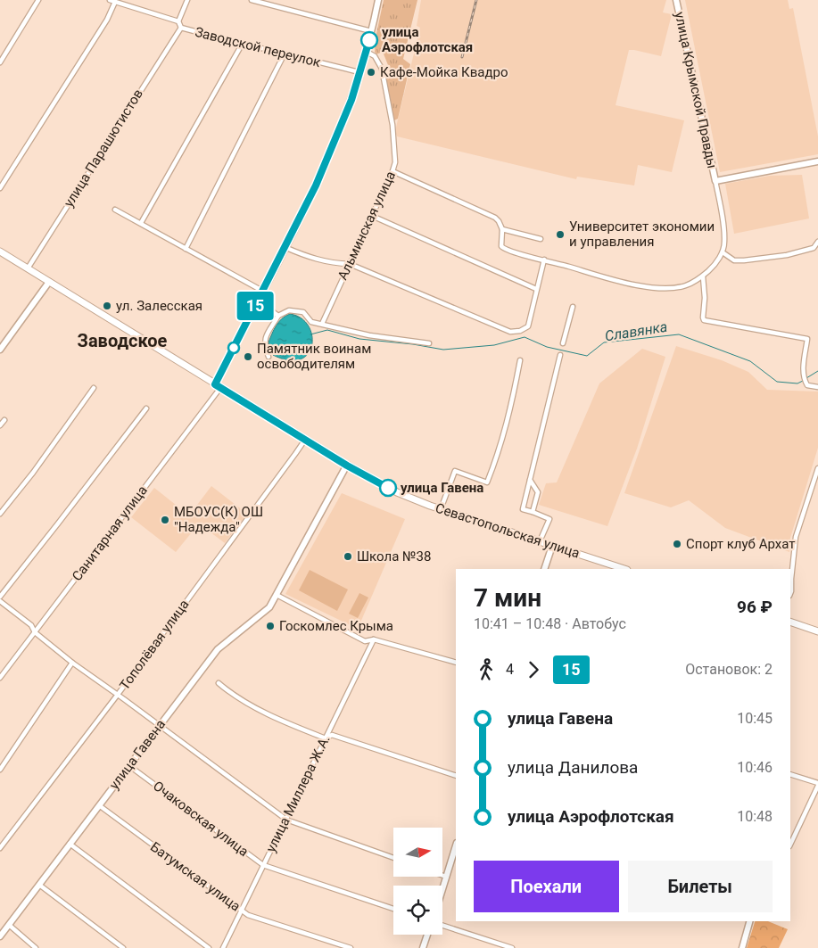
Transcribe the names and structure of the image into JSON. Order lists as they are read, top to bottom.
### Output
{
  "streets": {
    "main road": ["Севастопольская улица"],
    "street": [
      "Заводской переулок",
      "улица Крымской Правды",
      "улица Парашютистов",
      "Альминская улица",
      "Санитарная улица",
      "Тополёвая улица",
      "улица Гавена",
      "улица Миллера Ж.А.",
      "Очаковская улица",
      "Батумская улица"
    ]
  },
  "crossings": [
    ["Заводской переулок", "улица Парашютистов"],
    ["улица Парашютистов", "Севастопольская улица"],
    ["Севастопольская улица", "Санитарная улица"],
    ["Севастопольская улица", "Тополёвая улица"],
    ["Севастопольская улица", "улица Гавена"],
    ["улица Гавена", "Очаковская улица"],
    ["улица Гавена", "Батумская улица"],
    ["улица Миллера Ж.А.", "Очаковская улица"],
    ["улица Миллера Ж.А.", "Батумская улица"]
  ],
  "districts": ["Заводское"],
  "water": ["Славянка"],
  "places": [
    "улица Аэрофлотская",
    "Кафе-Мойка Квадро",
    "Университет экономии и управления",
    "ул. Залесская",
    "Памятник воинам освободителям",
    "улица Гавена",
    "МБОУС(К) ОШ \"Надежда\"",
    "Спорт клуб Архат",
    "Школа №38",
    "Госкомлес Крыма"
  ],
  "lines": ["bus line 15"],
  "north": "right",
  "page": {
    "on_map": "15",
    "heading": ["7 мин", "10:41 – 10:48 · Автобус", "96 ₽"],
    "legs": ["4", "15", "Остановок: 2"],
    "list": [
      {
        "name": "улица Гавена",
        "value": "10:45"
      },
      {
        "name": "улица Данилова",
        "value": "10:46"
      },
      {
        "name": "улица Аэрофлотская",
        "value": "10:48"
      }
    ],
    "buttons": ["Поехали", "Билеты"]
  }
}
